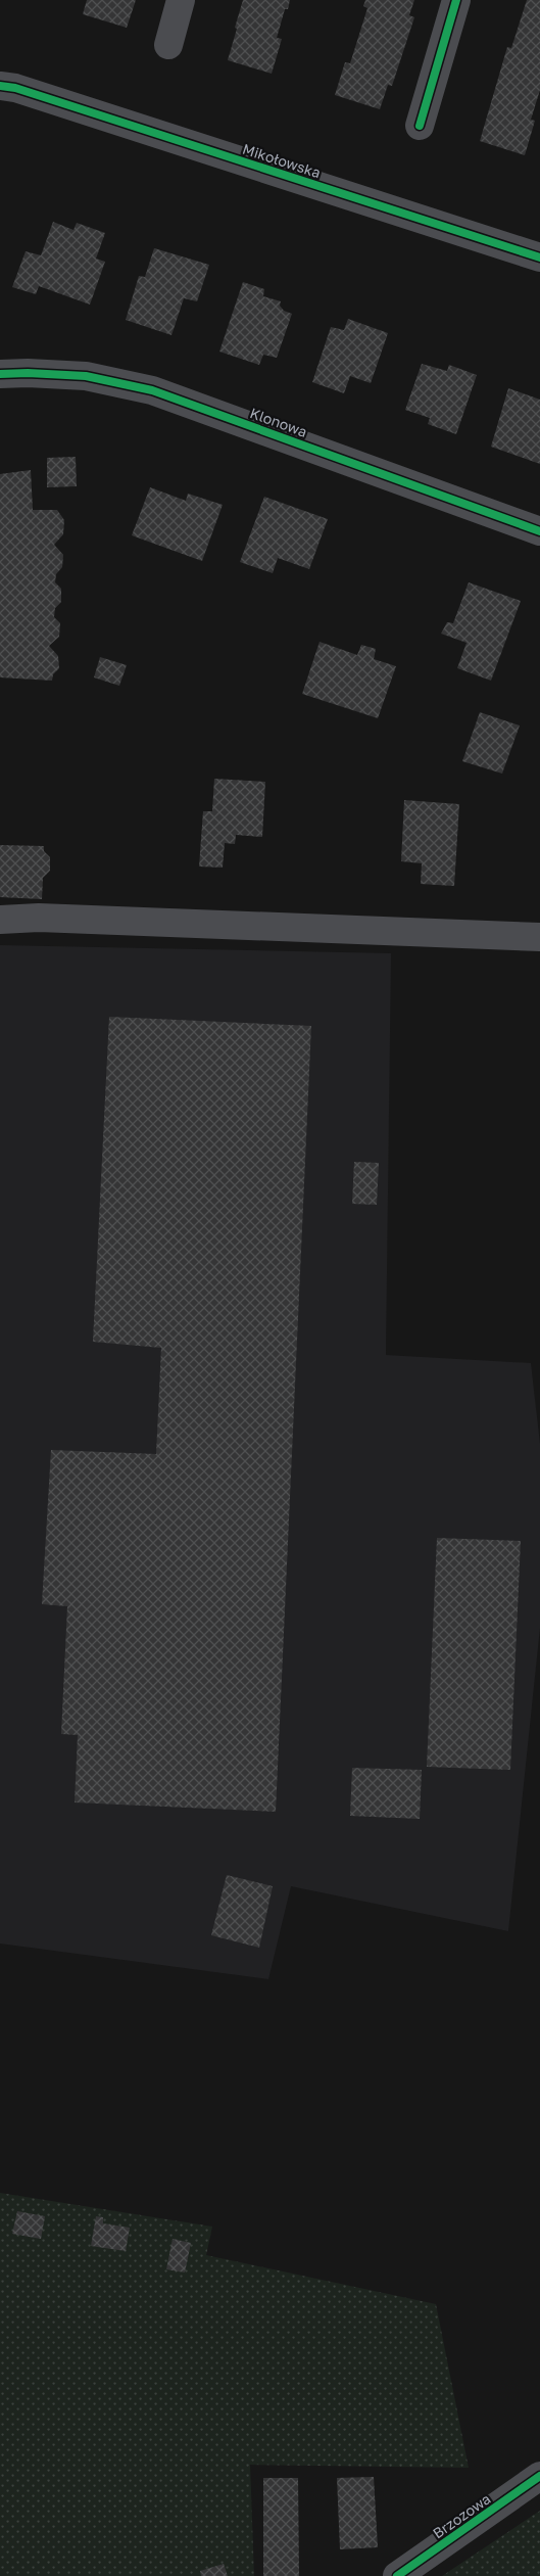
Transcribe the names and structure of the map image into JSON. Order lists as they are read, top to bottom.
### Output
{
  "streets": {
    "street": ["Mikołowska", "Klonowa", "Brzozowa"]
  }
}
